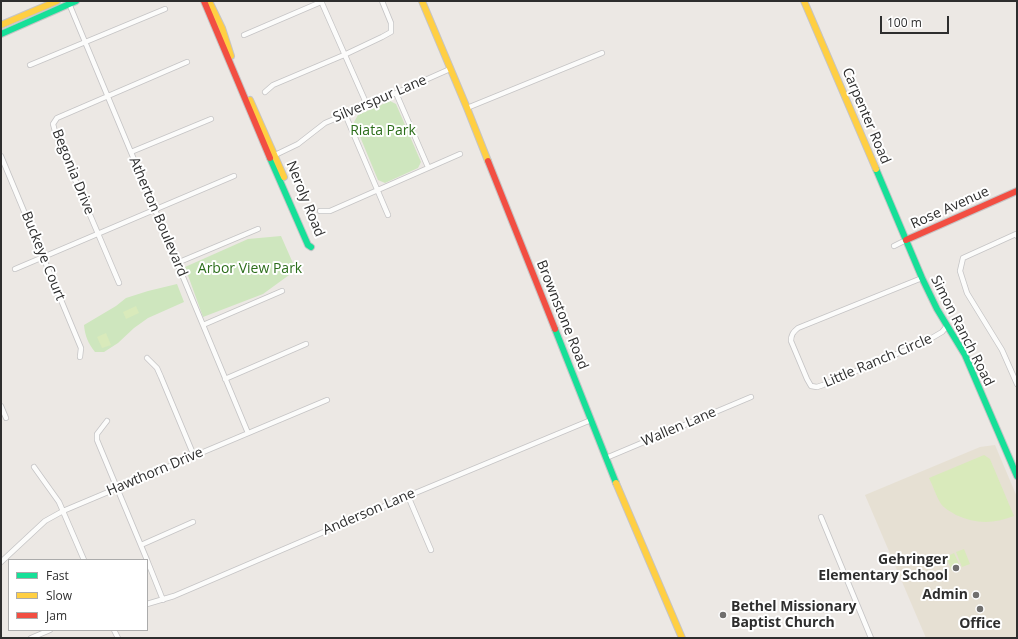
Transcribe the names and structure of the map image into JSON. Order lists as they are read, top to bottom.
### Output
{
  "streets": {
    "street": [
      "Silverspur Lane",
      "Carpenter Road",
      "Begonia Drive",
      "Neroly Road",
      "Rose Avenue",
      "Atherton Boulevard",
      "Buckeye Court",
      "Brownstone Road",
      "Simon Ranch Road",
      "Little Ranch Circle",
      "Wallen Lane",
      "Hawthorn Drive",
      "Anderson Lane"
    ]
  },
  "crossings": [
    ["Silverspur Lane", "Neroly Road"],
    ["Silverspur Lane", "Brownstone Road"],
    ["Carpenter Road", "Rose Avenue"],
    ["Carpenter Road", "Simon Ranch Road"],
    ["Begonia Drive", "Atherton Boulevard"],
    ["Rose Avenue", "Simon Ranch Road"],
    ["Atherton Boulevard", "Hawthorn Drive"],
    ["Brownstone Road", "Wallen Lane"],
    ["Brownstone Road", "Anderson Lane"],
    ["Simon Ranch Road", "Little Ranch Circle"]
  ],
  "parks": ["Riata Park", "Arbor View Park"],
  "places": [
    "Gehringer Elementary School",
    "Admin",
    "Office",
    "Bethel Missionary Baptist Church"
  ],
  "legend": ["Fast", "Slow", "Jam"],
  "scale_bar": "100 m"
}
